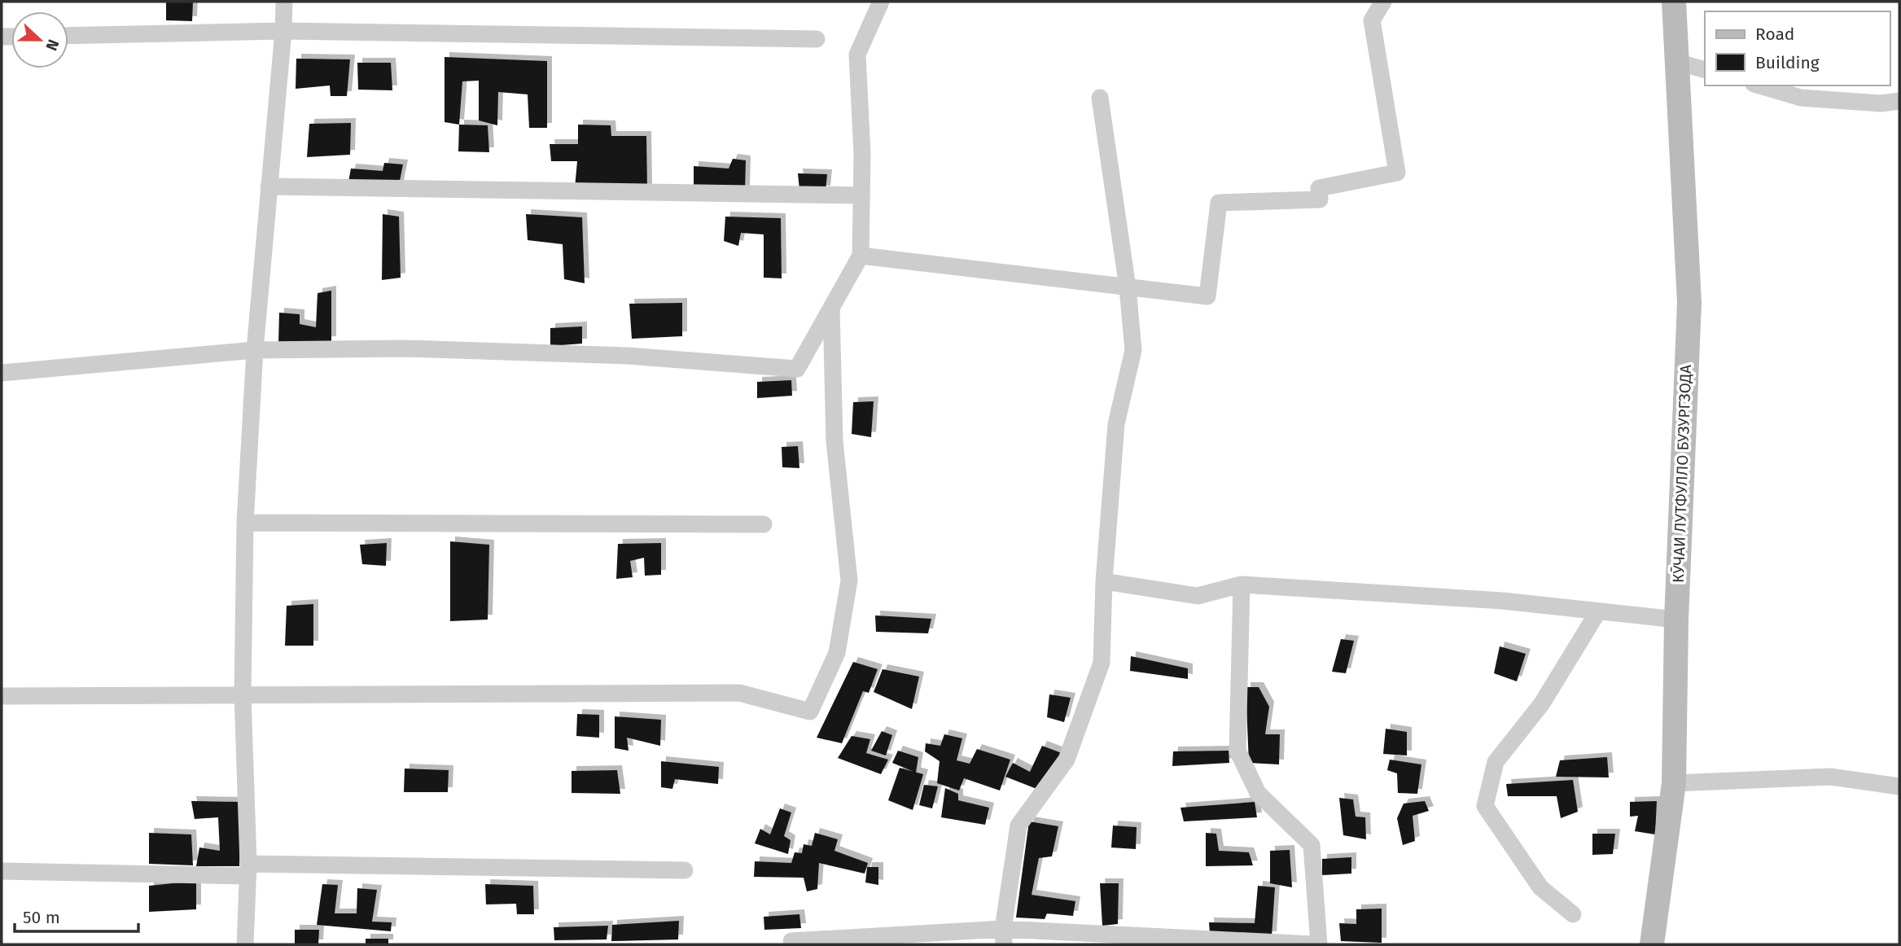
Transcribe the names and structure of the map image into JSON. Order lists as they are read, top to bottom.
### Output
{
  "streets": {
    "main road": ["КӮЧАИ ЛУТФУЛЛО БУЗУРГЗОДА"]
  },
  "legend": ["Road", "Building"],
  "scale_bar": "50 m",
  "north": "right"
}
